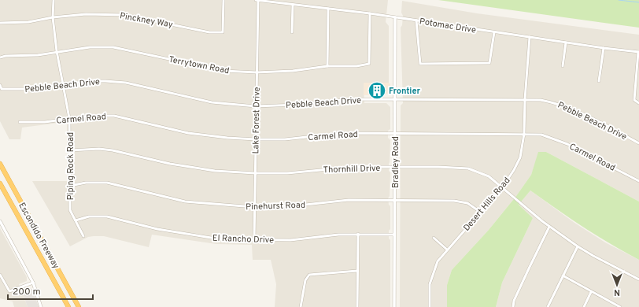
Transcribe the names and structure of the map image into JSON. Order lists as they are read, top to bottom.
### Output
{
  "streets": {
    "highway": ["Escondido Freeway"],
    "street": [
      "Pinckney Way",
      "Potomac Drive",
      "Terrytown Road",
      "Pebble Beach Drive",
      "Carmel Road",
      "Lake Forest Drive",
      "Bradley Road",
      "Piping Rock Road",
      "Thornhill Drive",
      "Desert Hills Road",
      "Pinehurst Road",
      "El Rancho Drive"
    ]
  },
  "crossings": [
    ["Pinckney Way", "Piping Rock Road"],
    ["Potomac Drive", "Terrytown Road"],
    ["Potomac Drive", "Lake Forest Drive"],
    ["Potomac Drive", "Bradley Road"],
    ["Potomac Drive", "Desert Hills Road"],
    ["Terrytown Road", "Lake Forest Drive"],
    ["Terrytown Road", "Piping Rock Road"],
    ["Pebble Beach Drive", "Lake Forest Drive"],
    ["Pebble Beach Drive", "Bradley Road"],
    ["Pebble Beach Drive", "Piping Rock Road"],
    ["Pebble Beach Drive", "Desert Hills Road"],
    ["Carmel Road", "Lake Forest Drive"],
    ["Carmel Road", "Bradley Road"],
    ["Carmel Road", "Piping Rock Road"],
    ["Carmel Road", "Desert Hills Road"],
    ["Lake Forest Drive", "Thornhill Drive"],
    ["Lake Forest Drive", "Pinehurst Road"],
    ["Lake Forest Drive", "El Rancho Drive"],
    ["Bradley Road", "Thornhill Drive"],
    ["Bradley Road", "Pinehurst Road"],
    ["Bradley Road", "El Rancho Drive"],
    ["Piping Rock Road", "Thornhill Drive"],
    ["Piping Rock Road", "Pinehurst Road"],
    ["Piping Rock Road", "El Rancho Drive"],
    ["Thornhill Drive", "Desert Hills Road"],
    ["Desert Hills Road", "Pinehurst Road"]
  ],
  "places": {
    "building": ["Frontier"]
  },
  "scale_bar": "200 m",
  "north": "bottom"
}
